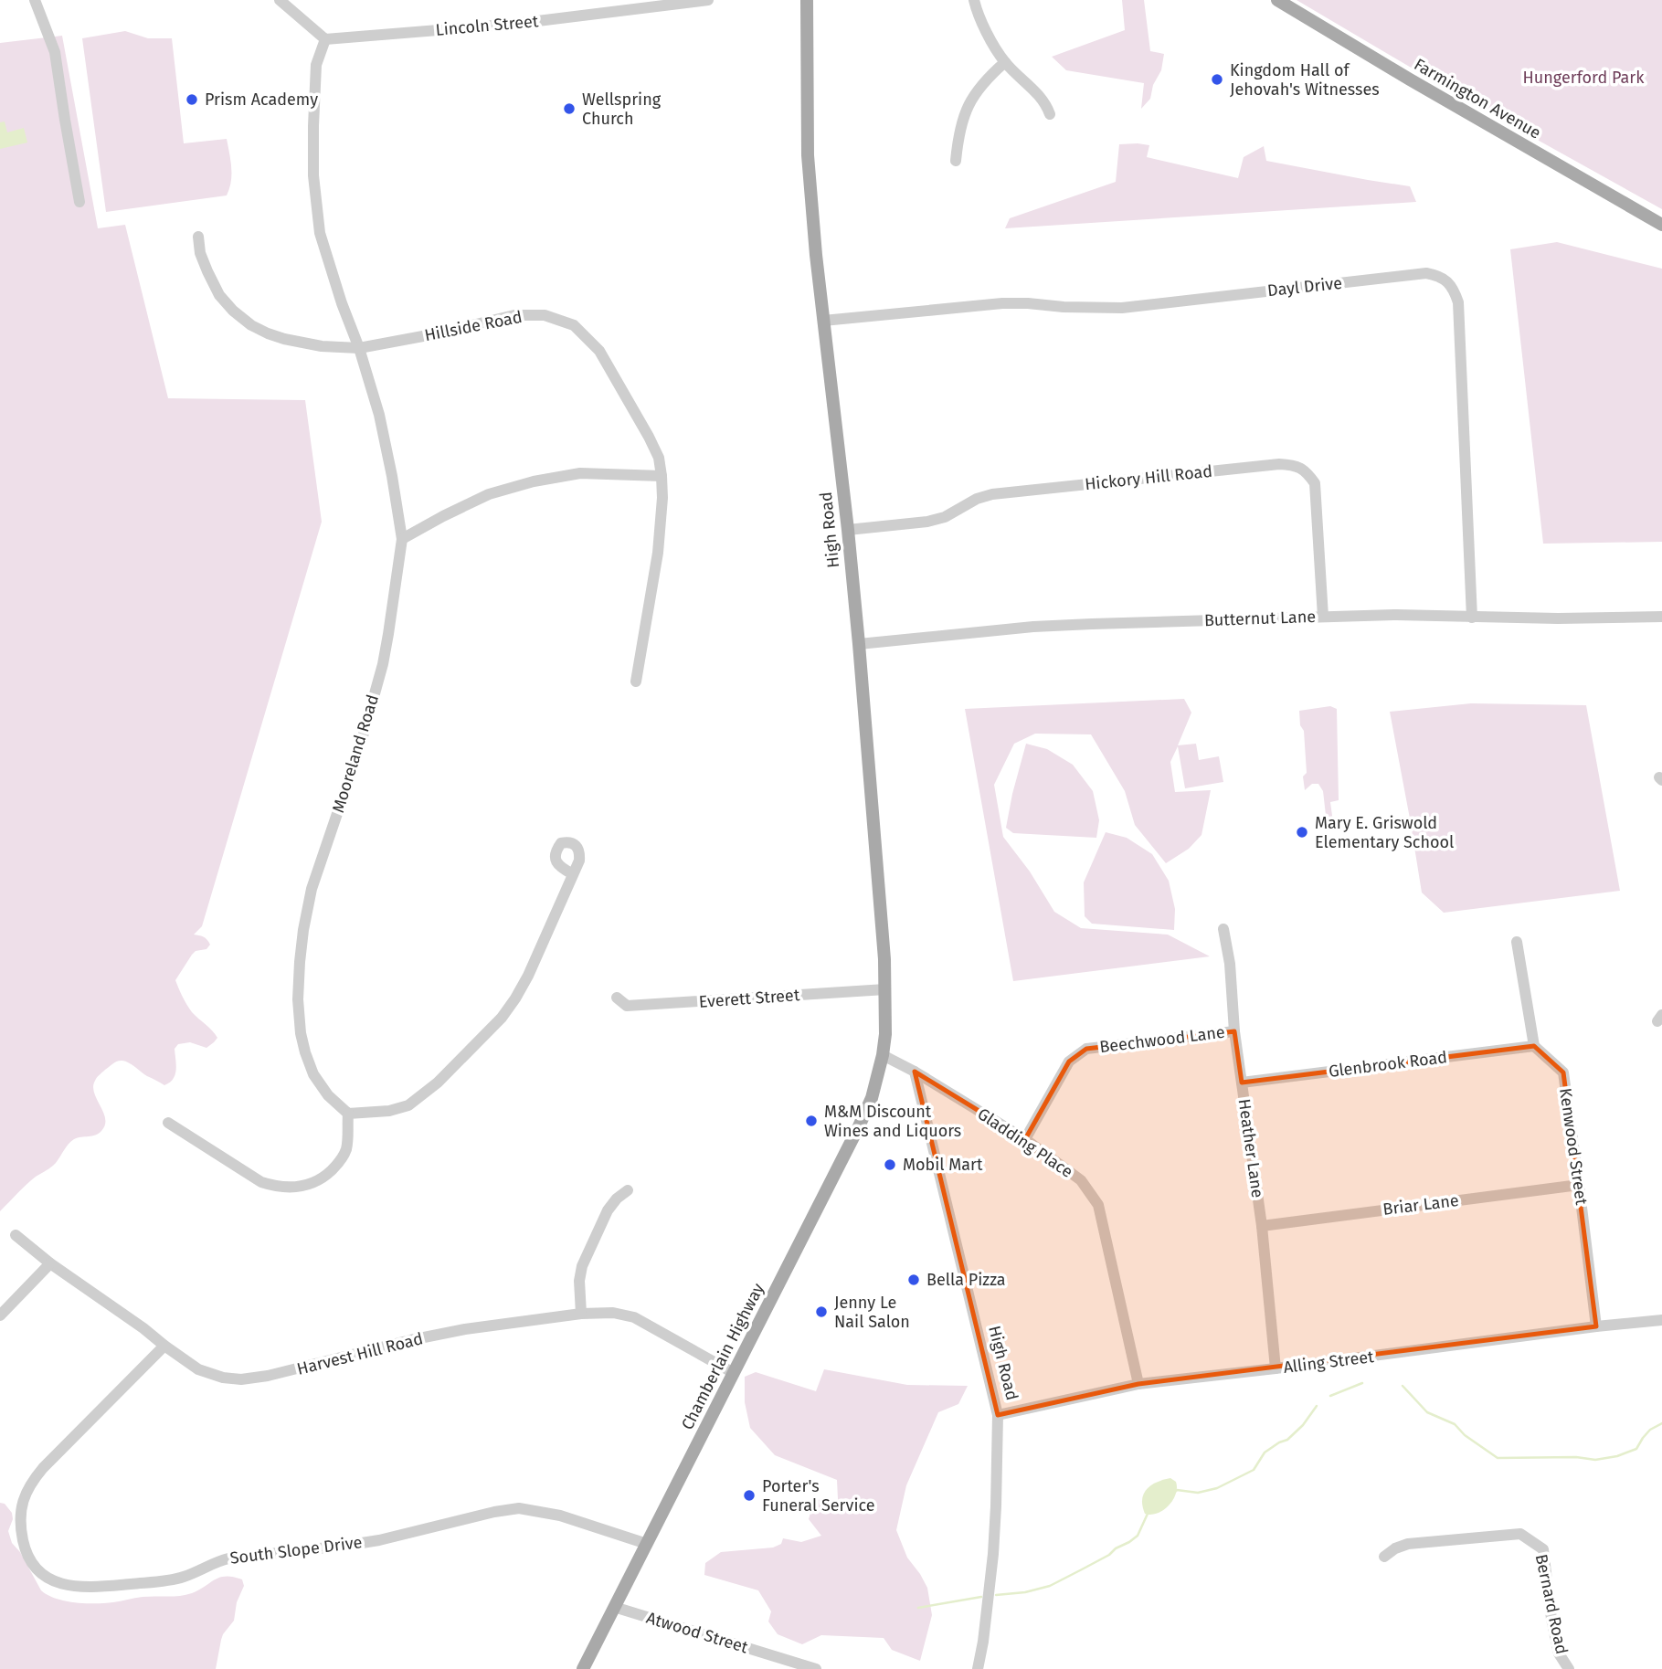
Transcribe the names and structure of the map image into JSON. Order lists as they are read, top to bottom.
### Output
{
  "streets": {
    "main road": ["Farmington Avenue", "High Road", "Chamberlain Highway"],
    "street": [
      "Lincoln Street",
      "Dayl Drive",
      "Hillside Road",
      "Hickory Hill Road",
      "Butternut Lane",
      "Mooreland Road",
      "Everett Street",
      "Beechwood Lane",
      "Glenbrook Road",
      "Gladding Place",
      "Kenwood Street",
      "Heather Lane",
      "Briar Lane",
      "Harvest Hill Road",
      "Alling Street",
      "South Slope Drive",
      "Bernard Road",
      "Atwood Street"
    ]
  },
  "crossings": [
    ["Lincoln Street", "Mooreland Road"],
    ["Dayl Drive", "High Road"],
    ["Dayl Drive", "Butternut Lane"],
    ["Hillside Road", "Mooreland Road"],
    ["Hickory Hill Road", "High Road"],
    ["Hickory Hill Road", "Butternut Lane"],
    ["High Road", "Butternut Lane"],
    ["High Road", "Everett Street"],
    ["High Road", "Gladding Place"],
    ["High Road", "Chamberlain Highway"],
    ["High Road", "Alling Street"],
    ["Beechwood Lane", "Gladding Place"],
    ["Beechwood Lane", "Heather Lane"],
    ["Glenbrook Road", "Kenwood Street"],
    ["Glenbrook Road", "Heather Lane"],
    ["Gladding Place", "Chamberlain Highway"],
    ["Gladding Place", "Alling Street"],
    ["Kenwood Street", "Briar Lane"],
    ["Kenwood Street", "Alling Street"],
    ["Heather Lane", "Briar Lane"],
    ["Heather Lane", "Alling Street"],
    ["Harvest Hill Road", "Chamberlain Highway"],
    ["Harvest Hill Road", "South Slope Drive"],
    ["Chamberlain Highway", "South Slope Drive"],
    ["Chamberlain Highway", "Atwood Street"]
  ],
  "parks": ["Hungerford Park"],
  "places": [
    "Kingdom Hall of Jehovah's Witnesses",
    "Prism Academy",
    "Wellspring Church",
    "Mary E. Griswold Elementary School",
    "M&M Discount Wines and Liquors",
    "Mobil Mart",
    "Bella Pizza",
    "Jenny Le Nail Salon",
    "Porter's Funeral Service"
  ]
}
